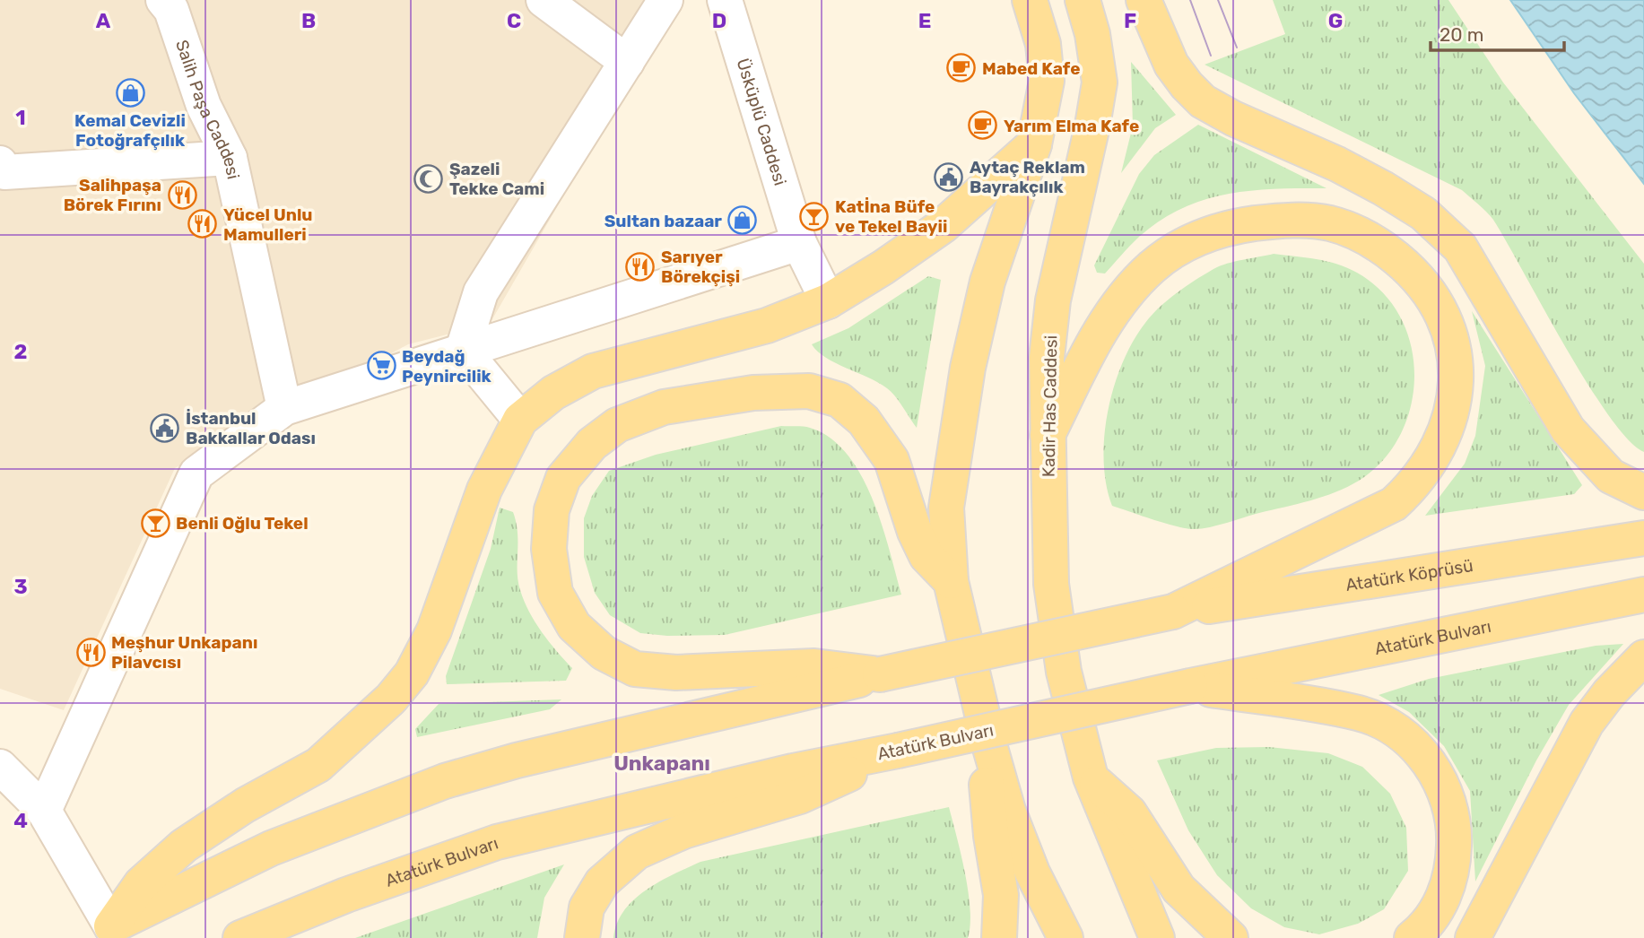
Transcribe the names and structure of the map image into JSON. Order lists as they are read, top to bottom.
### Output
{
  "streets": {
    "main road": ["Kadir Has Caddesi", "Atatürk Köprüsü", "Atatürk Bulvarı"],
    "street": ["Salih Paşa Caddesi", "Üsküplü Caddesi"]
  },
  "districts": ["Unkapanı"],
  "places": {
    "cafe": ["Mabed Kafe", "Yarım Elma Kafe"],
    "shop": ["Kemal Cevizli Fotoğrafçılık", "Sultan bazaar"],
    "public building": ["Aytaç Reklam Bayrakçılık", "İstanbul Bakkallar Odası"],
    "mosque": ["Şazeli Tekke Cami"],
    "restaurant": [
      "Salihpaşa Börek Fırını",
      "Yücel Unlu Mamulleri",
      "Sarıyer Börekçişi",
      "Meşhur Unkapanı Pilavcısı"
    ],
    "bar": ["Katİna Büfe ve Tekel Bayii", "Benli Oğlu Tekel"],
    "supermarket": ["Beydağ Peynircilik"]
  },
  "scale_bar": "20 m",
  "grid": {
    "columns": [
      "A",
      "B",
      "C",
      "D",
      "E",
      "F",
      "G"
    ],
    "rows": [
      "1",
      "2",
      "3",
      "4"
    ]
  }
}
